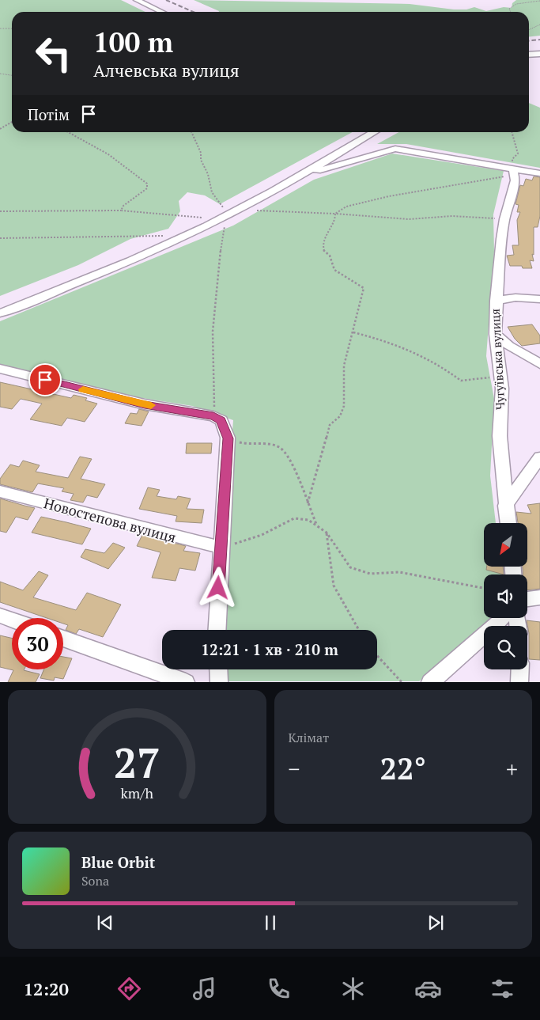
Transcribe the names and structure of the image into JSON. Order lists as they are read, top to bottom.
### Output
{
  "streets": {
    "street": ["Чугуївська вулиця", "Новостепова вулиця"]
  },
  "north": "bottom left",
  "page": {
    "turn": ["100 m", "Алчевська вулиця"],
    "then": "Потім",
    "limit": "30",
    "trip": "12:21 · 1 хв · 210 m",
    "tile": "Клімат",
    "heat": ["−", "22°", "+"],
    "song": ["Blue Orbit", "Sona"],
    "tabs": "12:20",
    "gauge": ["27", "km/h"]
  }
}
